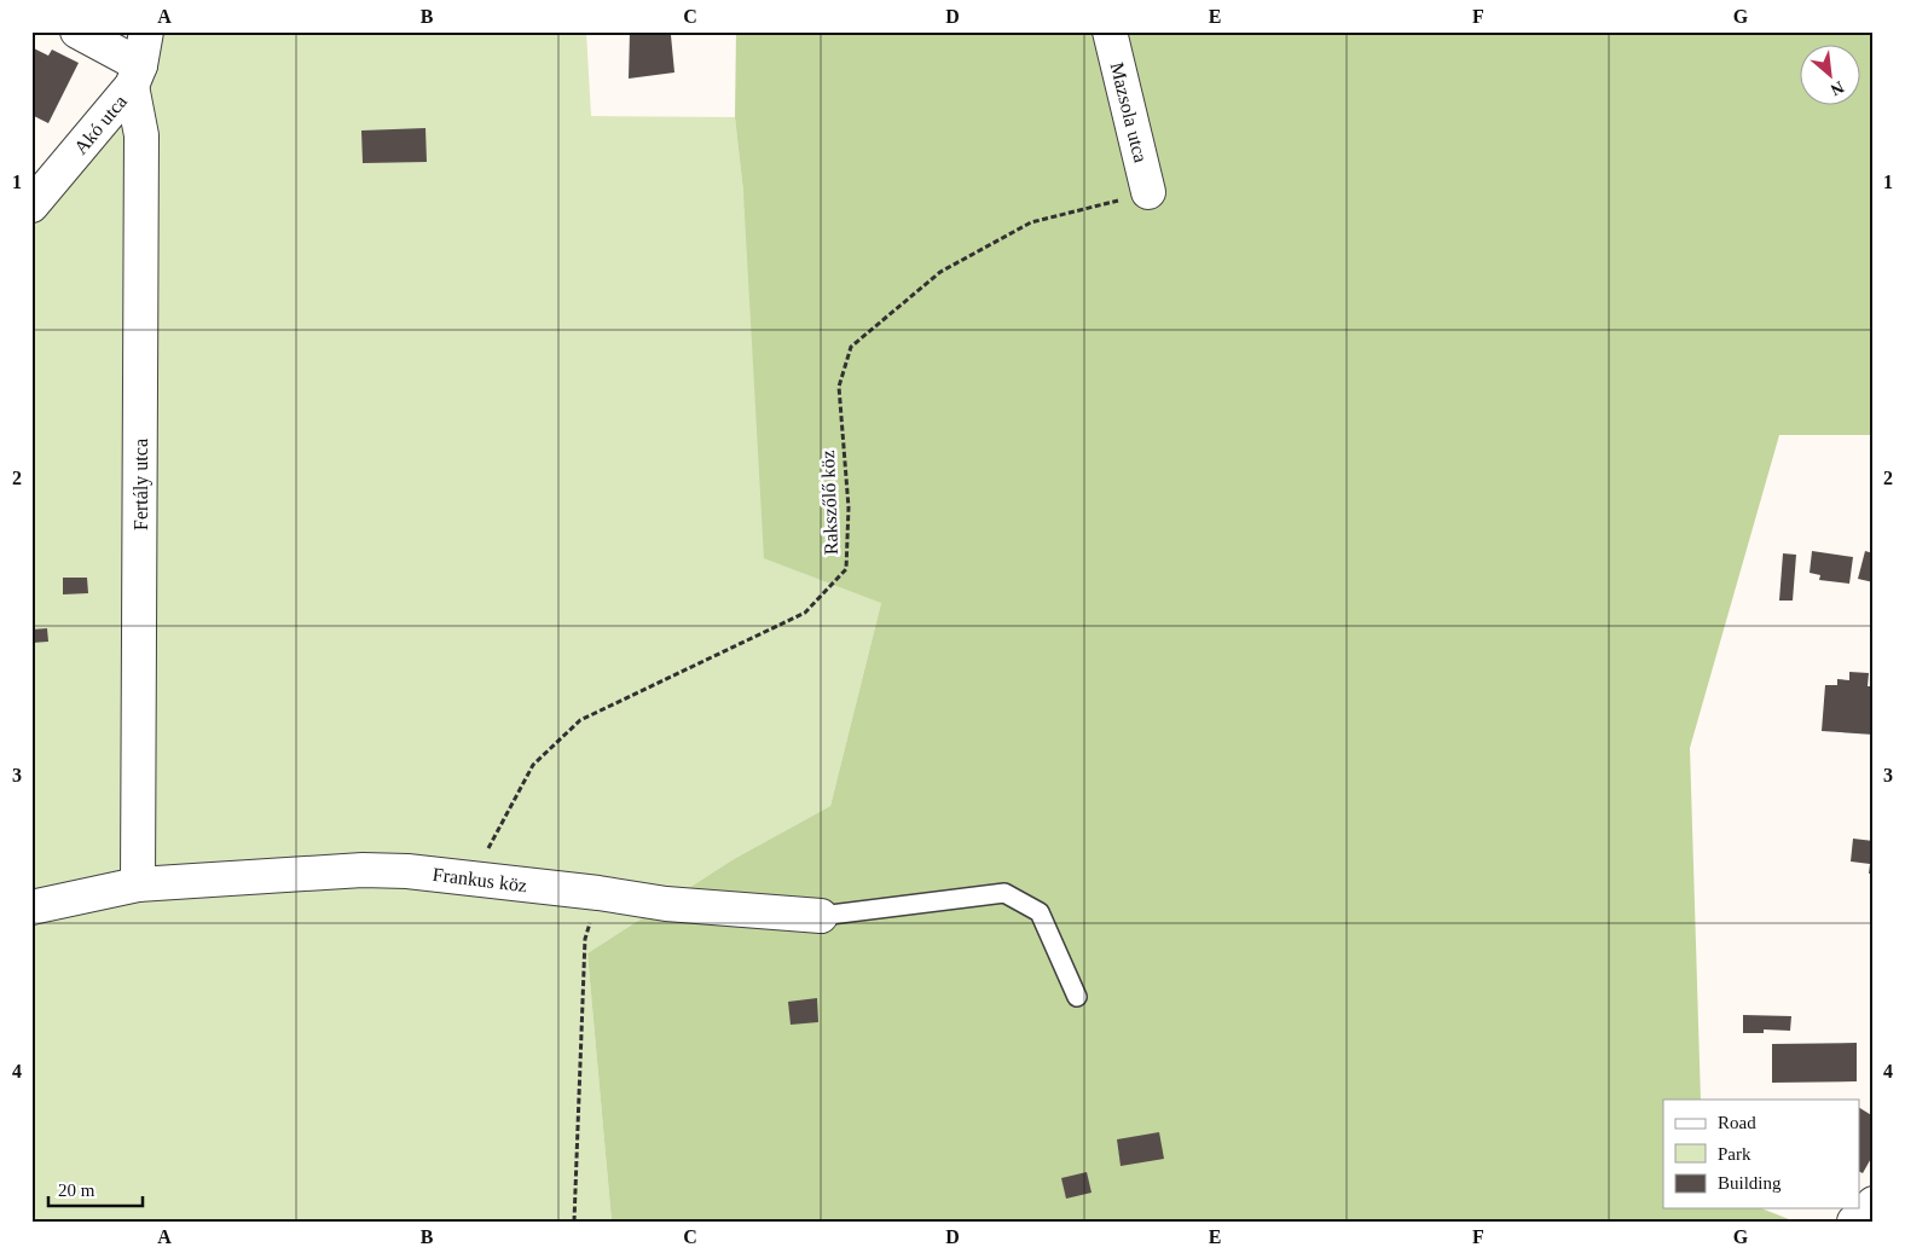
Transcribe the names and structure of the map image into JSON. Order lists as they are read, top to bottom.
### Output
{
  "streets": {
    "street": [
      "Mazsola utca",
      "Akó utca",
      "Fertály utca",
      "Frankus köz"
    ],
    "path": ["Rakszőlő köz"]
  },
  "crossings": [
    ["Mazsola utca", "Rakszőlő köz"],
    ["Akó utca", "Fertály utca"],
    ["Fertály utca", "Frankus köz"],
    ["Rakszőlő köz", "Frankus köz"]
  ],
  "legend": ["Road", "Park", "Building"],
  "scale_bar": "20 m",
  "north": "bottom right",
  "grid": {
    "columns": [
      "A",
      "B",
      "C",
      "D",
      "E",
      "F",
      "G"
    ],
    "rows": [
      "1",
      "2",
      "3",
      "4"
    ]
  }
}
